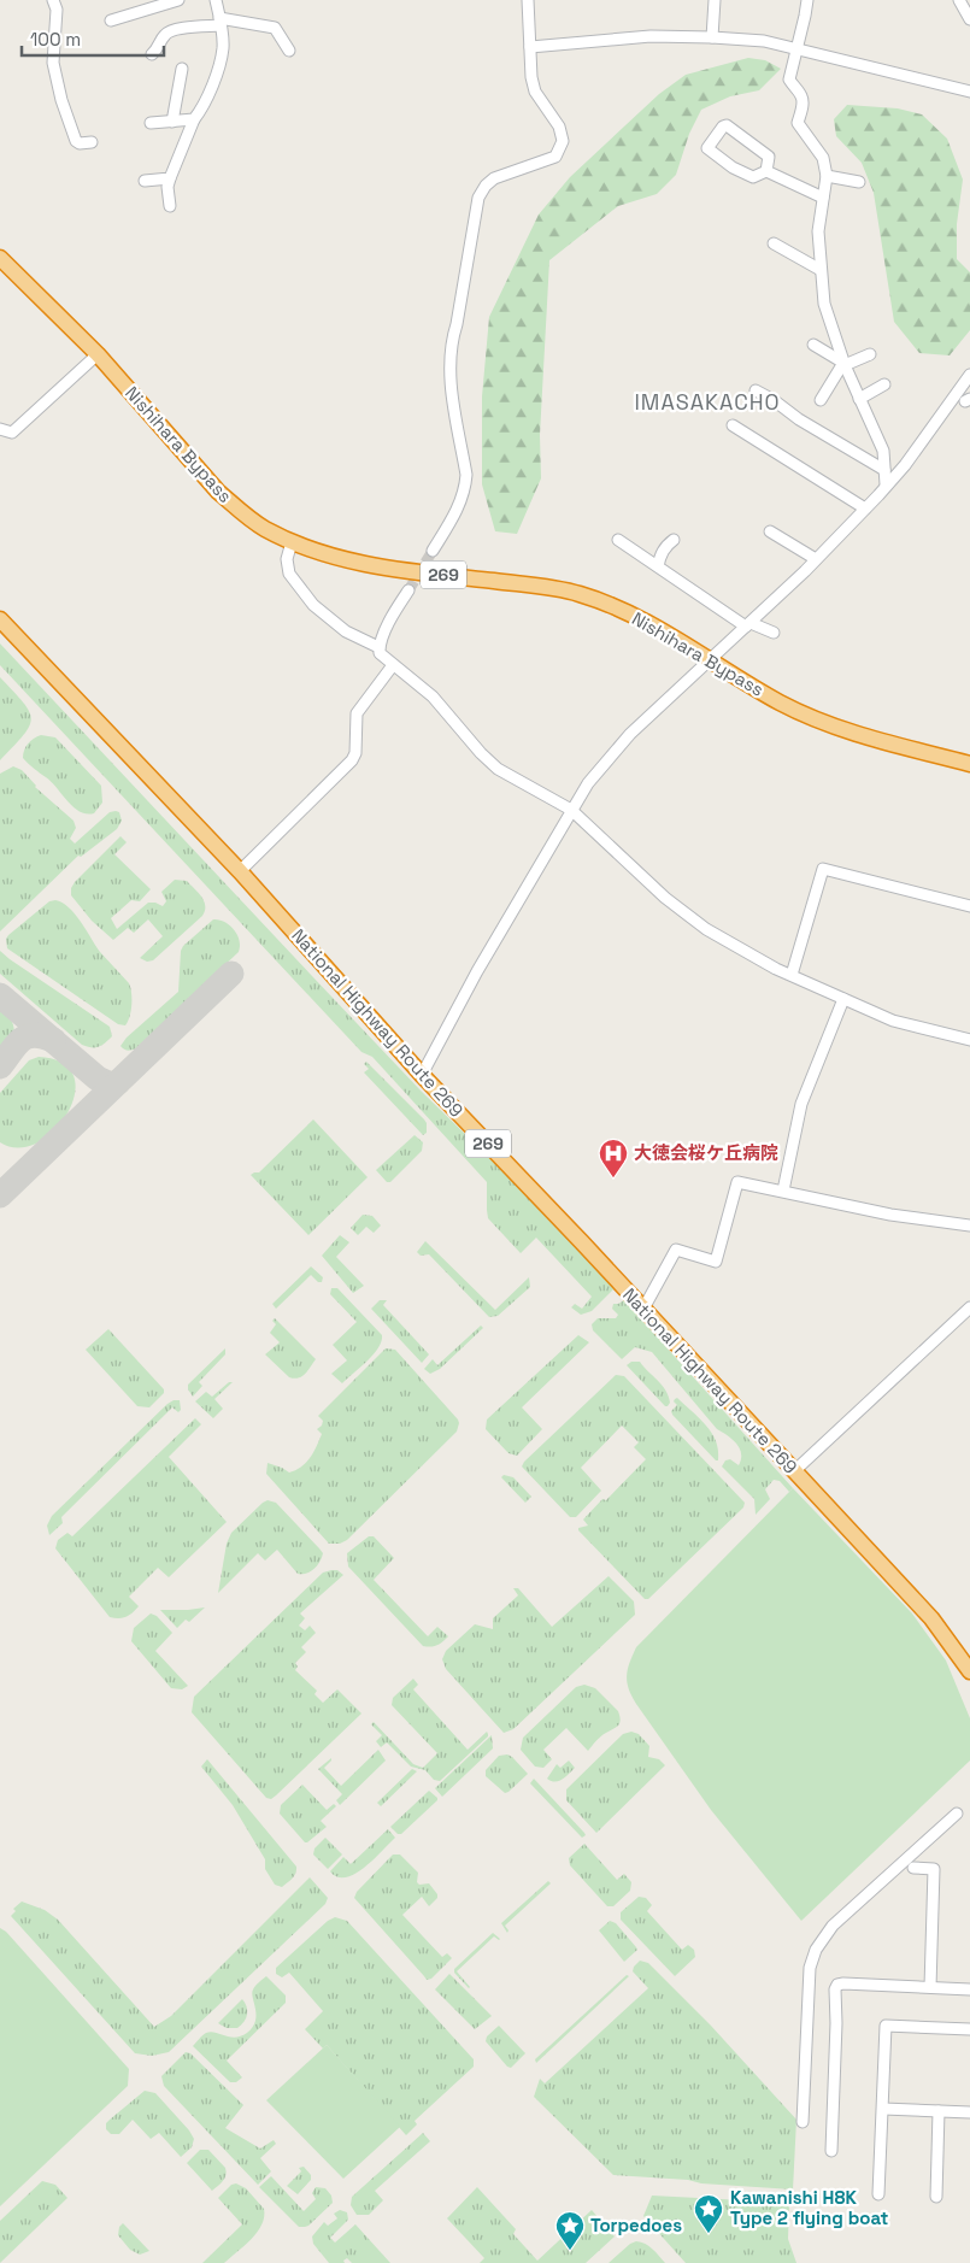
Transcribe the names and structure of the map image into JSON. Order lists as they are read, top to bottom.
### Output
{
  "streets": {
    "highway": ["Nishihara Bypass", "269", "National Highway Route 269"]
  },
  "districts": ["IMASAKACHO"],
  "places": {
    "hospital": ["大徳会桜ケ丘病院"],
    "place": ["Kawanishi H8K Type 2 flying boat", "Torpedoes"]
  },
  "scale_bar": "100 m"
}
